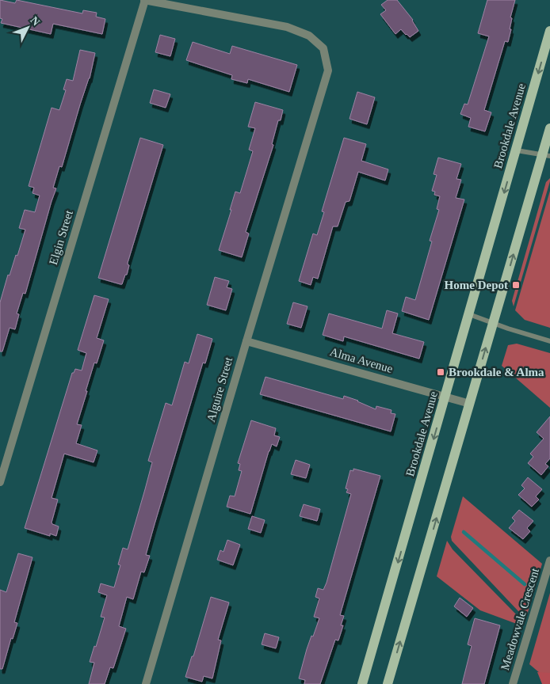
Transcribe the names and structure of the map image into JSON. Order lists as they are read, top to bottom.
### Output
{
  "streets": {
    "main road": ["Brookdale Avenue"],
    "street": [
      "Elgin Street",
      "Alma Avenue",
      "Alguire Street",
      "Meadowvale Crescent"
    ]
  },
  "crossings": [
    ["Brookdale Avenue", "Alma Avenue"],
    ["Elgin Street", "Alguire Street"],
    ["Alma Avenue", "Alguire Street"]
  ],
  "places": {
    "transit": ["Home Depot", "Brookdale & Alma"]
  },
  "north": "top right"
}
